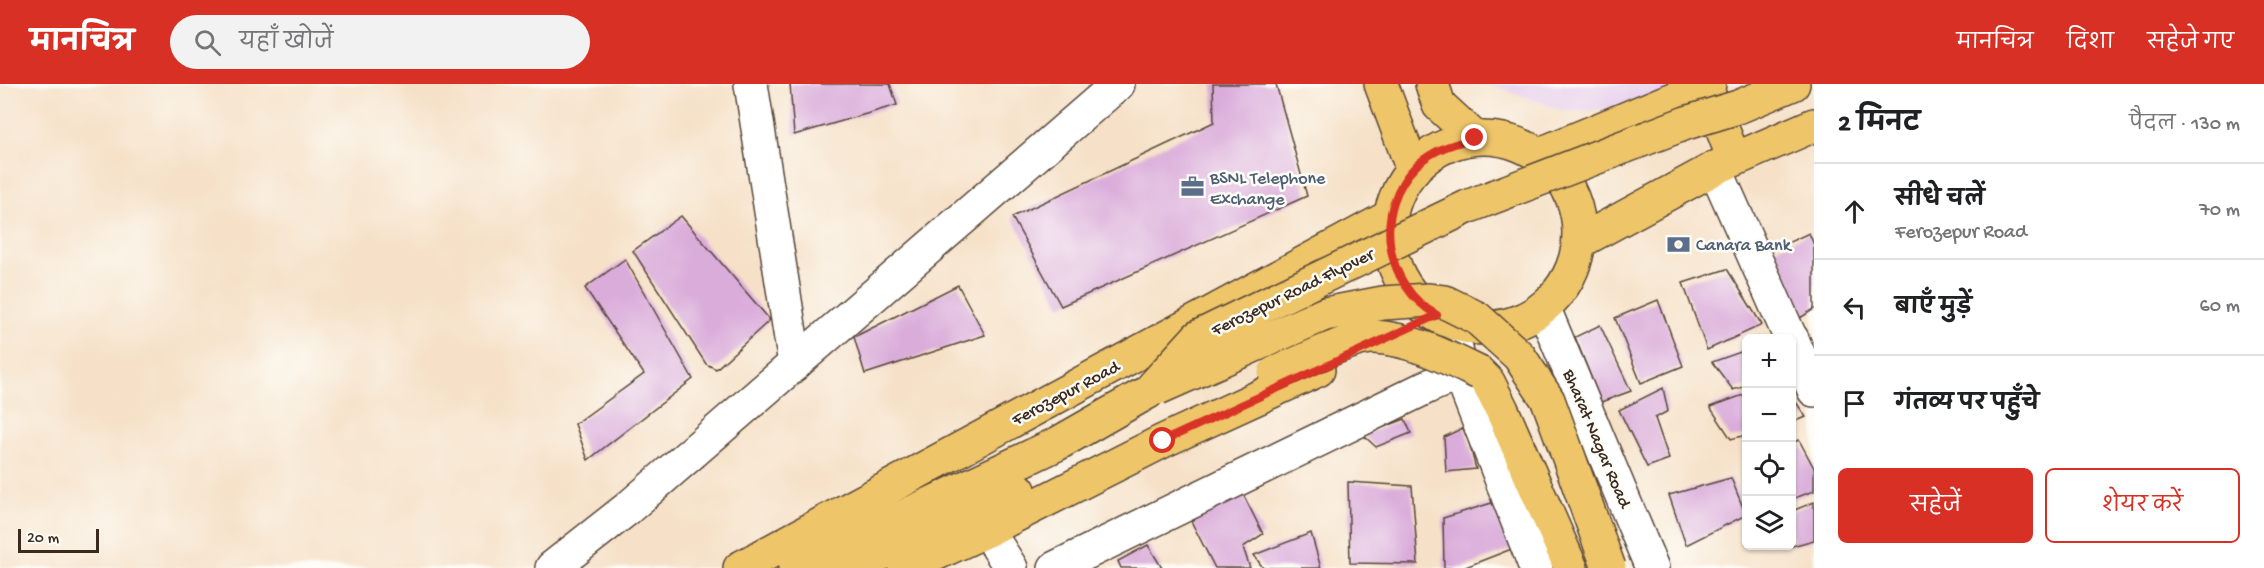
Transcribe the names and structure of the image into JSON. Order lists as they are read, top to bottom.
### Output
{
  "streets": {
    "main road": ["Ferozepur Road Flyover", "Ferozepur Road"],
    "street": ["Bharat Nagar Road"]
  },
  "crossings": [
    ["Ferozepur Road", "Bharat Nagar Road"]
  ],
  "places": {
    "office": ["BSNL Telephone Exchange"],
    "bank": ["Canara Bank"]
  },
  "scale_bar": "20 m",
  "page": {
    "header": "मानचित्र",
    "search": "यहाँ खोजें",
    "nav": ["मानचित्र", "दिशा", "सहेजे गए"],
    "heading": ["2 मिनट", "पैदल · 130 m"],
    "list": [
      ["सीधे चलें", "Ferozepur Road", "70 m"],
      ["बाएँ मुड़ें", "60 m"],
      "गंतव्य पर पहुँचे"
    ],
    "map_buttons": ["+", "−"],
    "buttons": ["सहेजें", "शेयर करें"],
    "scale": "20 m"
  }
}
